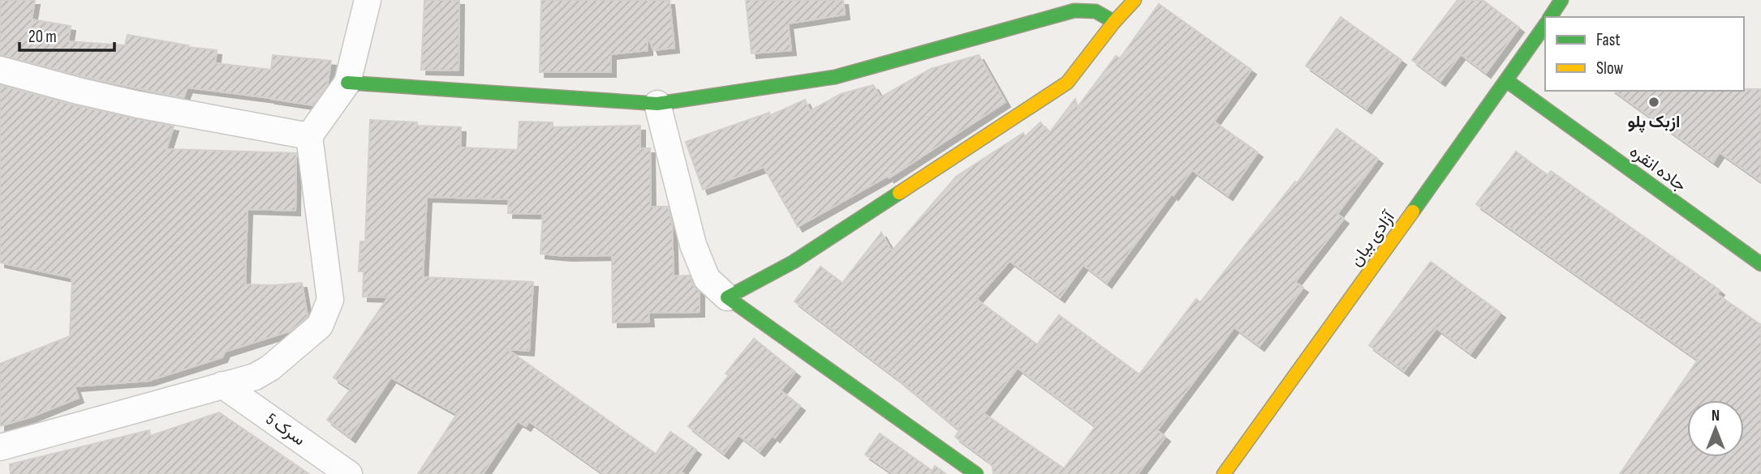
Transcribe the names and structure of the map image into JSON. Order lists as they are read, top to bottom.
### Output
{
  "streets": {
    "street": ["جاده انقره", "آزادی بیان", "سرک 5"]
  },
  "crossings": [
    ["جاده انقره", "آزادی بیان"]
  ],
  "places": ["ازبک پلو"],
  "legend": ["Fast", "Slow"],
  "scale_bar": "20 m",
  "north": "top"
}
